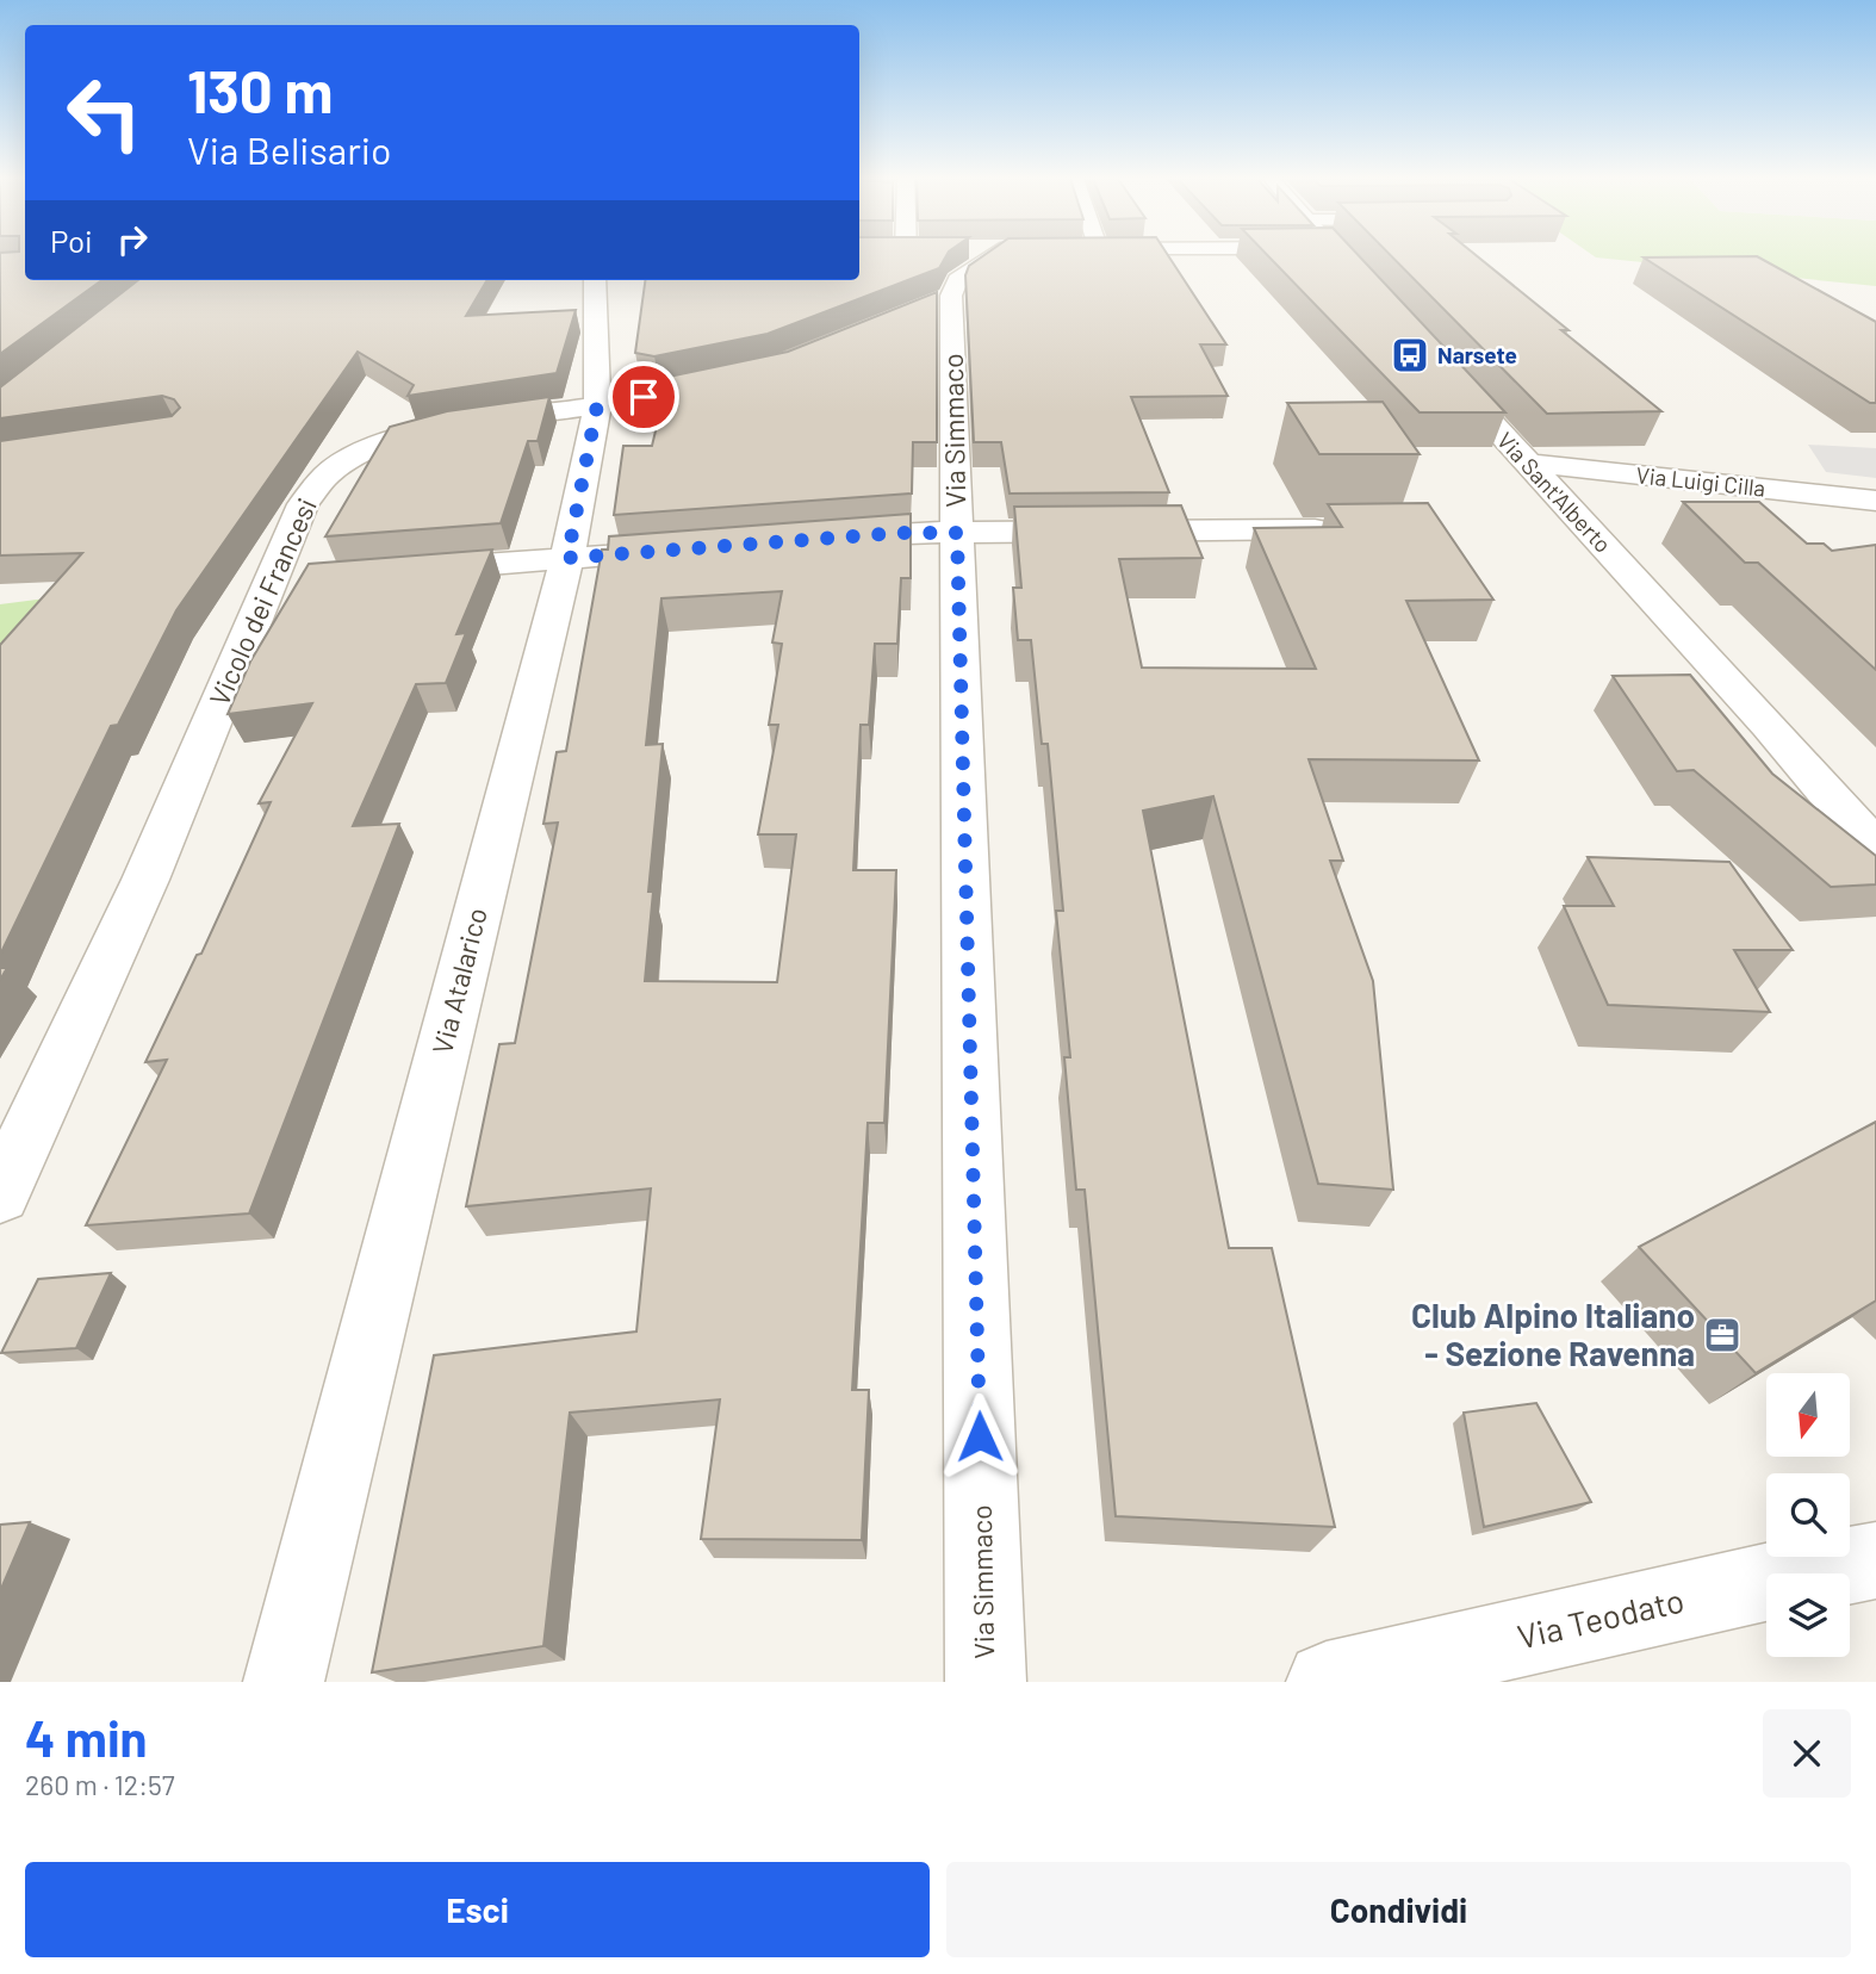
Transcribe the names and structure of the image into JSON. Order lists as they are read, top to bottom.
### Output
{
  "streets": {
    "street": [
      "Via Simmaco",
      "Via Luigi Cilla",
      "Via Sant'Alberto",
      "Vicolo dei Francesi",
      "Via Atalarico",
      "Via Teodato"
    ]
  },
  "crossings": [
    ["Via Luigi Cilla", "Via Sant'Alberto"],
    ["Vicolo dei Francesi", "Via Atalarico"]
  ],
  "places": {
    "bus stop": ["Narsete"],
    "office": ["Club Alpino Italiano - Sezione Ravenna"]
  },
  "north": "bottom",
  "page": {
    "turn": ["130 m", "Via Belisario"],
    "then": "Poi",
    "heading": ["4 min", "260 m · 12:57"],
    "buttons": ["Esci", "Condividi"]
  }
}
